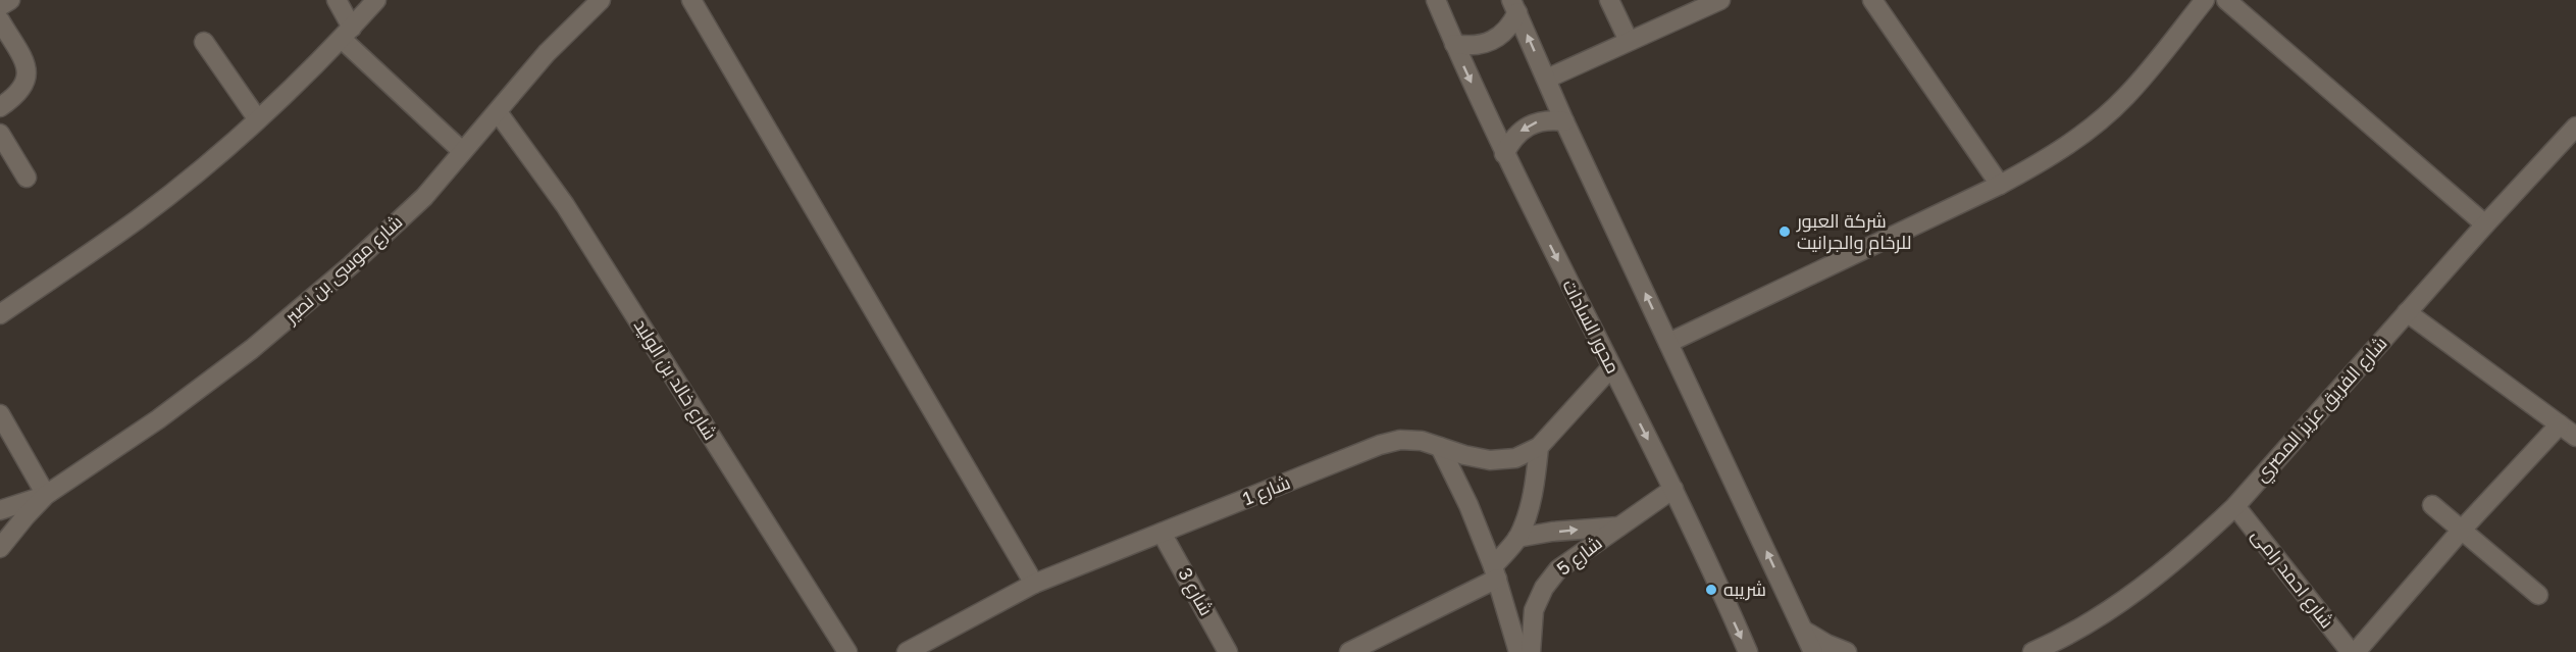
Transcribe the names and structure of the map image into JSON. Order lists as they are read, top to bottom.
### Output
{
  "streets": {
    "street": [
      "شارع موسى بن نصير",
      "محور السادات",
      "شارع خالد بن الوليد",
      "شارع الفريق عزيز المصري",
      "شارع 1",
      "شارع 5",
      "شارع احمد رامى",
      "شارع 3"
    ]
  },
  "crossings": [
    ["شارع موسى بن نصير", "شارع خالد بن الوليد"],
    ["محور السادات", "شارع 1"],
    ["محور السادات", "شارع 5"],
    ["شارع الفريق عزيز المصري", "شارع احمد رامى"],
    ["شارع 1", "شارع 3"]
  ],
  "places": ["شركة العبور للرخام والجرانيت", "شريبه"]
}
